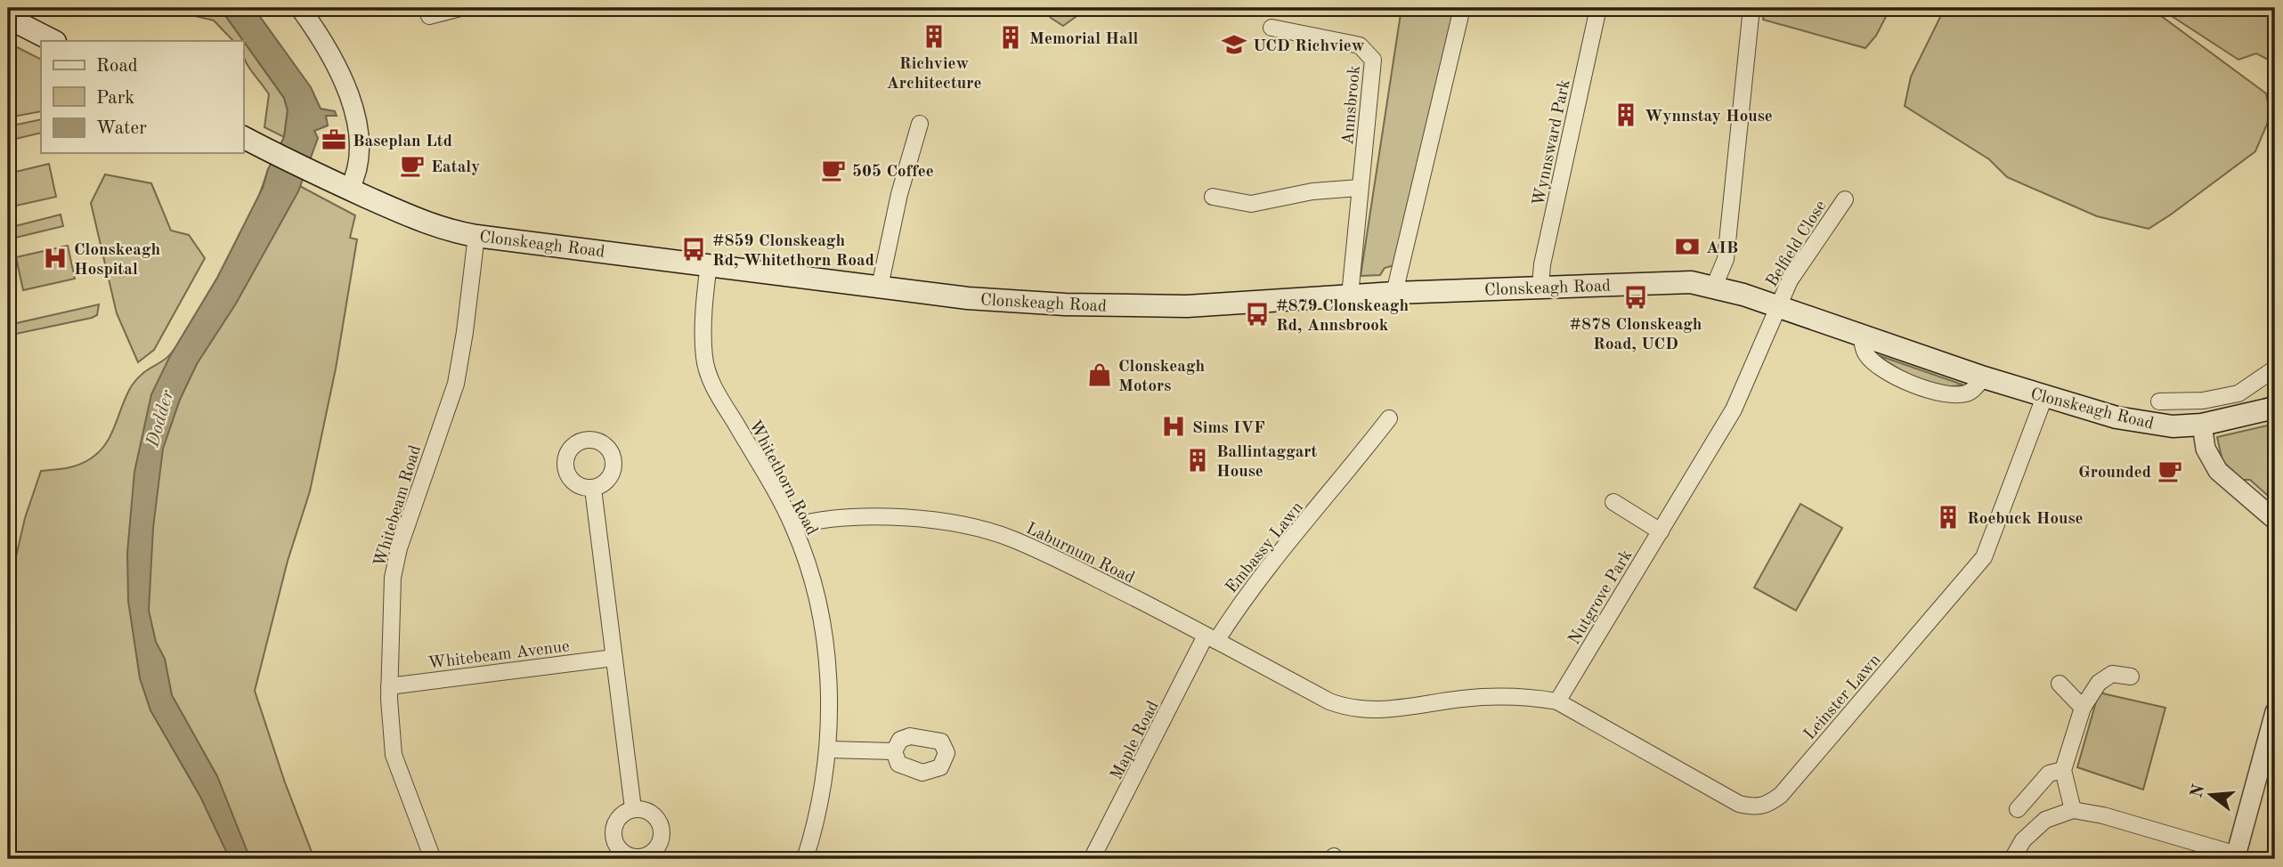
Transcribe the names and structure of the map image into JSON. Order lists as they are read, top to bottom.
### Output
{
  "streets": {
    "main road": ["Clonskeagh Road"],
    "street": [
      "Annsbrook",
      "Wynnsward Park",
      "Belfield Close",
      "Whitethorn Road",
      "Whitebeam Road",
      "Embassy Lawn",
      "Laburnum Road",
      "Nutgrove Park",
      "Whitebeam Avenue",
      "Leinster Lawn",
      "Maple Road"
    ]
  },
  "crossings": [
    ["Annsbrook", "Clonskeagh Road"],
    ["Wynnsward Park", "Clonskeagh Road"],
    ["Clonskeagh Road", "Belfield Close"],
    ["Clonskeagh Road", "Whitethorn Road"],
    ["Clonskeagh Road", "Whitebeam Road"],
    ["Clonskeagh Road", "Nutgrove Park"],
    ["Clonskeagh Road", "Leinster Lawn"],
    ["Belfield Close", "Nutgrove Park"],
    ["Whitethorn Road", "Laburnum Road"],
    ["Whitebeam Road", "Whitebeam Avenue"],
    ["Embassy Lawn", "Laburnum Road"],
    ["Embassy Lawn", "Maple Road"],
    ["Laburnum Road", "Nutgrove Park"],
    ["Laburnum Road", "Leinster Lawn"],
    ["Laburnum Road", "Maple Road"],
    ["Nutgrove Park", "Leinster Lawn"]
  ],
  "water": ["Dodder"],
  "places": {
    "building": [
      "Richview Architecture",
      "Memorial Hall",
      "Wynnstay House",
      "Ballintaggart House",
      "Roebuck House"
    ],
    "school or university": ["UCD Richview"],
    "office": ["Baseplan Ltd"],
    "cafe": ["Eataly", "505 Coffee", "Grounded"],
    "bank": ["AIB"],
    "bus stop": ["#859 Clonskeagh Rd, Whitethorn Road", "#878 Clonskeagh Road, UCD", "#879 Clonskeagh Rd, Annsbrook"],
    "hospital": ["Clonskeagh Hospital", "Sims IVF"],
    "shop": ["Clonskeagh Motors"]
  },
  "legend": ["Road", "Park", "Water"],
  "north": "left"
}
